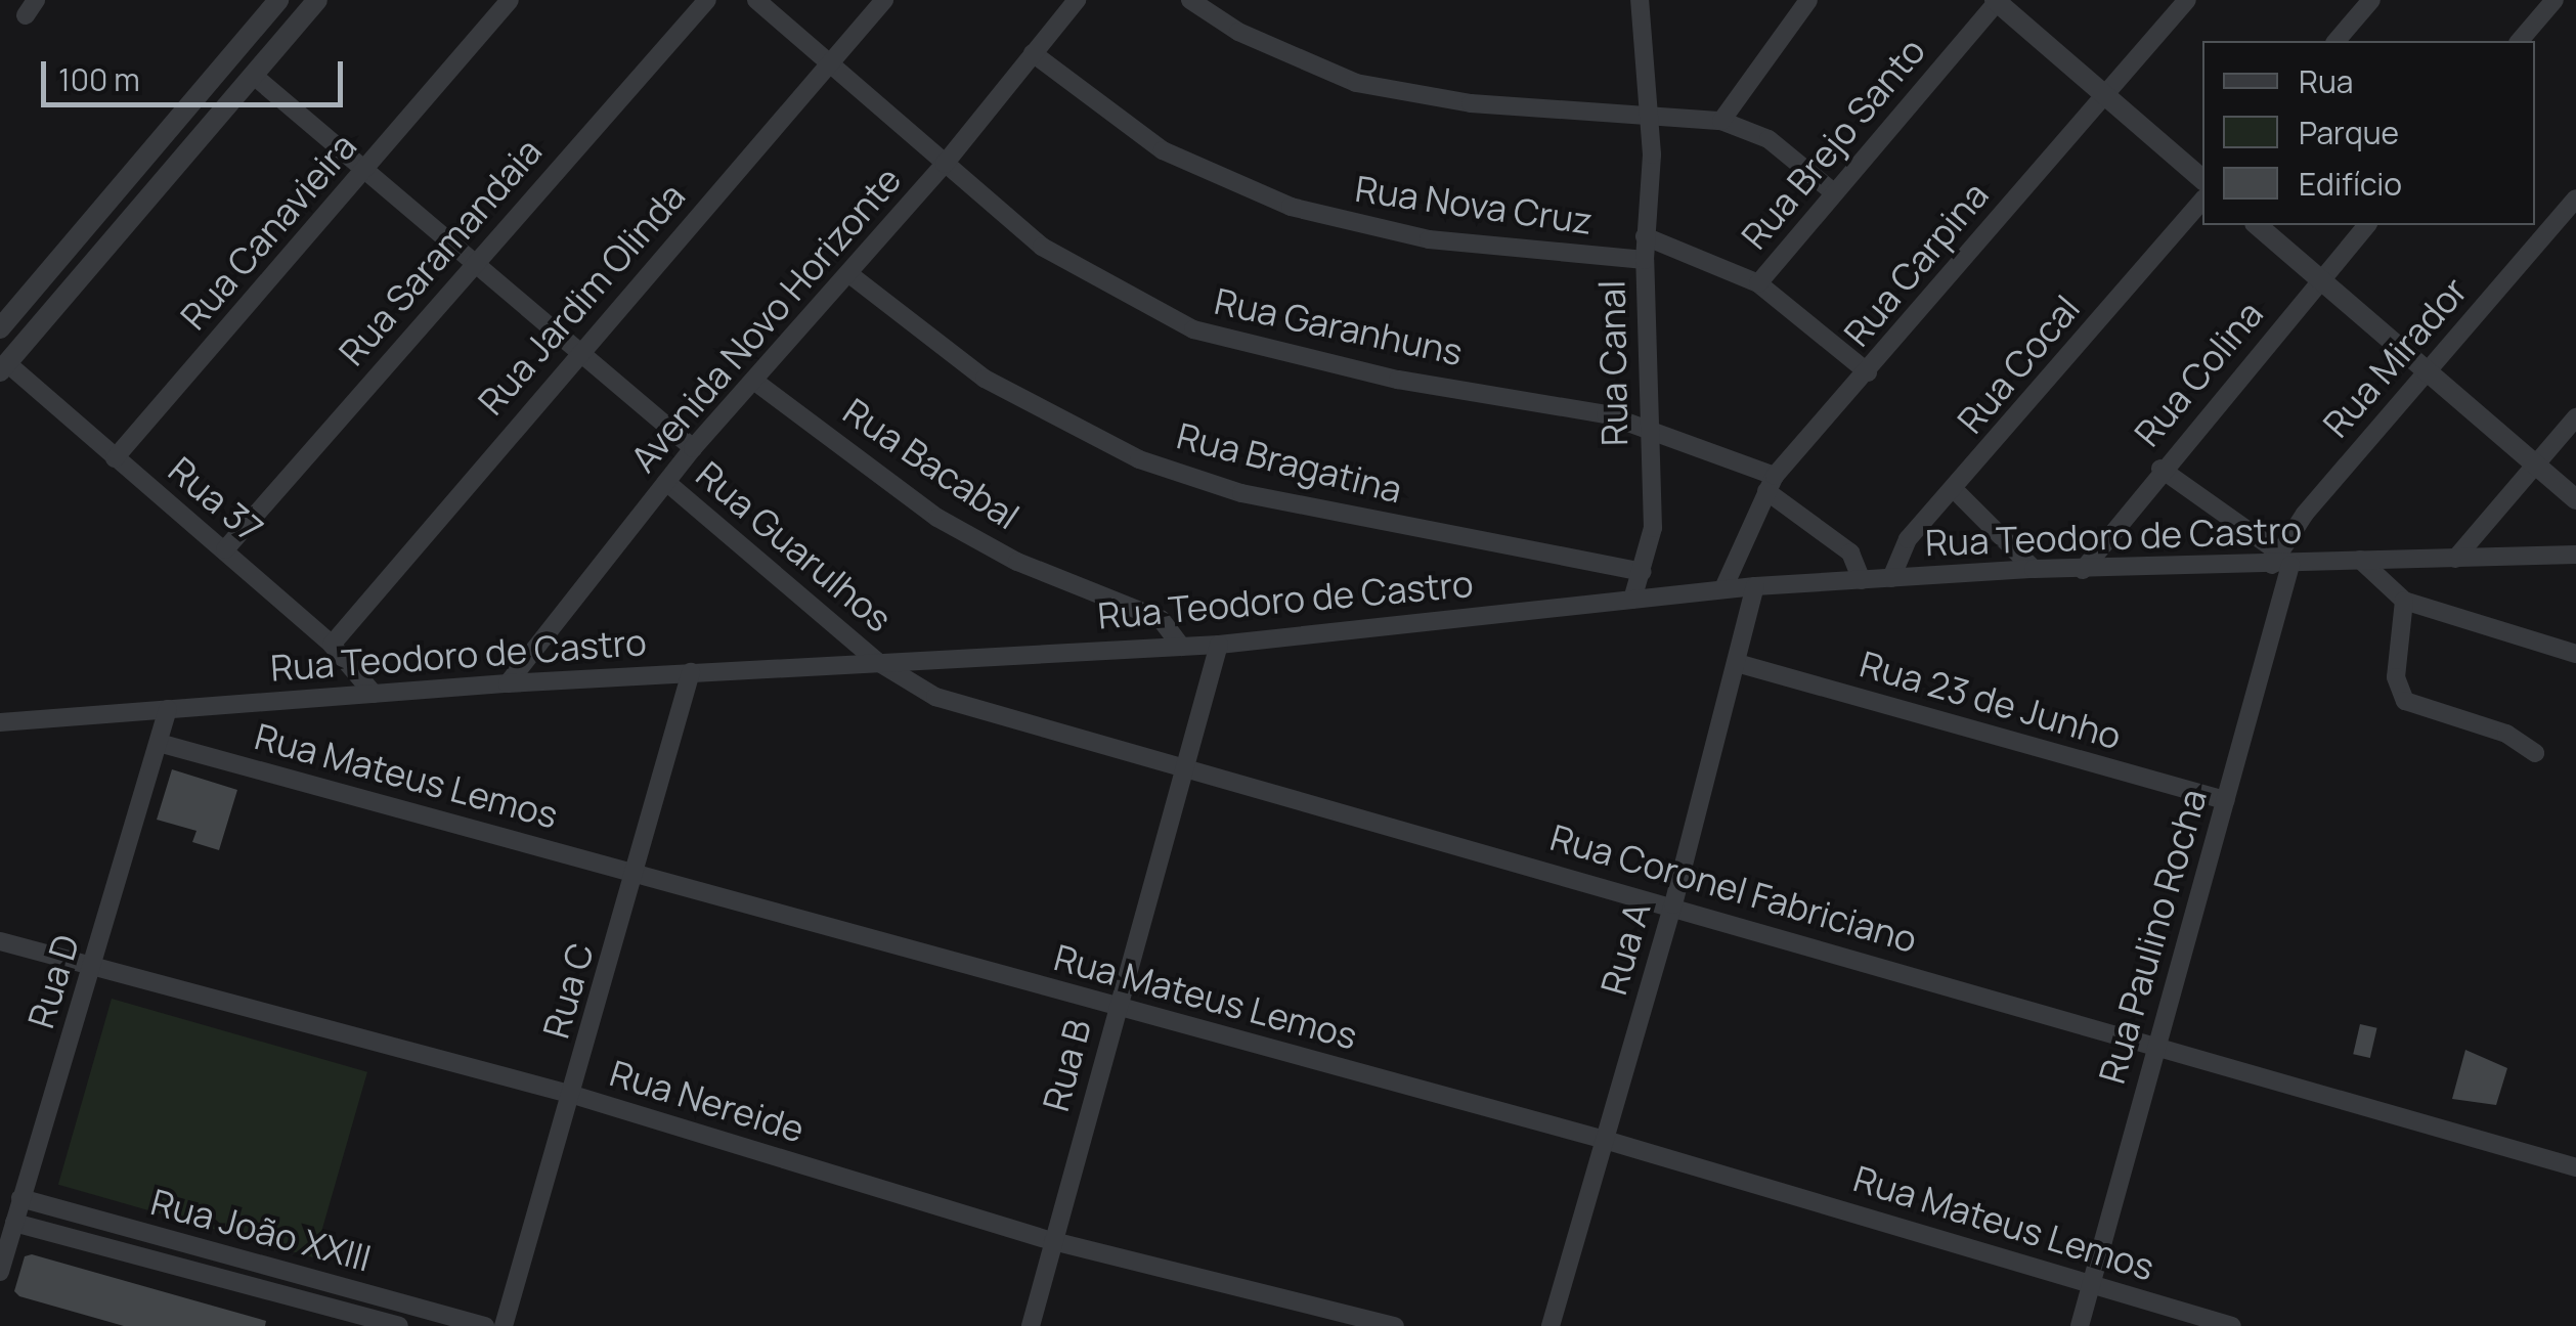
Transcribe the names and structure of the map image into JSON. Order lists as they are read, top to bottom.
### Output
{
  "streets": {
    "street": [
      "Rua Brejo Santo",
      "Rua Nova Cruz",
      "Rua Canavieira",
      "Rua Saramandaia",
      "Rua Carpina",
      "Rua Jardim Olinda",
      "Avenida Novo Horizonte",
      "Rua Garanhuns",
      "Rua Mirador",
      "Rua Canal",
      "Rua Cocal",
      "Rua Colina",
      "Rua Bragatina",
      "Rua Bacabal",
      "Rua 37",
      "Rua Teodoro de Castro",
      "Rua Guarulhos",
      "Rua 23 de Junho",
      "Rua Mateus Lemos",
      "Rua Coronel Fabriciano",
      "Rua Paulino Rocha",
      "Rua A",
      "Rua D",
      "Rua C",
      "Rua B",
      "Rua Nereide",
      "Rua João XXIII"
    ]
  },
  "crossings": [
    ["Rua Nova Cruz", "Avenida Novo Horizonte"],
    ["Rua Nova Cruz", "Rua Canal"],
    ["Rua Canavieira", "Rua 37"],
    ["Rua Saramandaia", "Rua 37"],
    ["Rua Carpina", "Rua Garanhuns"],
    ["Rua Carpina", "Rua Teodoro de Castro"],
    ["Rua Jardim Olinda", "Rua Garanhuns"],
    ["Rua Jardim Olinda", "Rua 37"],
    ["Avenida Novo Horizonte", "Rua Garanhuns"],
    ["Avenida Novo Horizonte", "Rua Bragatina"],
    ["Avenida Novo Horizonte", "Rua Bacabal"],
    ["Avenida Novo Horizonte", "Rua Teodoro de Castro"],
    ["Avenida Novo Horizonte", "Rua Guarulhos"],
    ["Rua Garanhuns", "Rua Canal"],
    ["Rua Garanhuns", "Rua Teodoro de Castro"],
    ["Rua Mirador", "Rua Teodoro de Castro"],
    ["Rua Mirador", "Rua Paulino Rocha"],
    ["Rua Canal", "Rua Bragatina"],
    ["Rua Canal", "Rua Teodoro de Castro"],
    ["Rua Cocal", "Rua Teodoro de Castro"],
    ["Rua Colina", "Rua Teodoro de Castro"],
    ["Rua Bacabal", "Rua Teodoro de Castro"],
    ["Rua 37", "Rua Teodoro de Castro"],
    ["Rua Teodoro de Castro", "Rua Guarulhos"],
    ["Rua Teodoro de Castro", "Rua Coronel Fabriciano"],
    ["Rua Teodoro de Castro", "Rua Paulino Rocha"],
    ["Rua Teodoro de Castro", "Rua A"],
    ["Rua Teodoro de Castro", "Rua D"],
    ["Rua Teodoro de Castro", "Rua C"],
    ["Rua Teodoro de Castro", "Rua B"],
    ["Rua Guarulhos", "Rua Coronel Fabriciano"],
    ["Rua 23 de Junho", "Rua Paulino Rocha"],
    ["Rua 23 de Junho", "Rua A"],
    ["Rua Mateus Lemos", "Rua Paulino Rocha"],
    ["Rua Mateus Lemos", "Rua A"],
    ["Rua Mateus Lemos", "Rua D"],
    ["Rua Mateus Lemos", "Rua C"],
    ["Rua Mateus Lemos", "Rua B"],
    ["Rua Coronel Fabriciano", "Rua Paulino Rocha"],
    ["Rua Coronel Fabriciano", "Rua A"],
    ["Rua Coronel Fabriciano", "Rua B"],
    ["Rua D", "Rua Nereide"],
    ["Rua D", "Rua João XXIII"],
    ["Rua C", "Rua Nereide"],
    ["Rua B", "Rua Nereide"]
  ],
  "legend": ["Rua", "Parque", "Edifício"],
  "scale_bar": "100 m"
}
